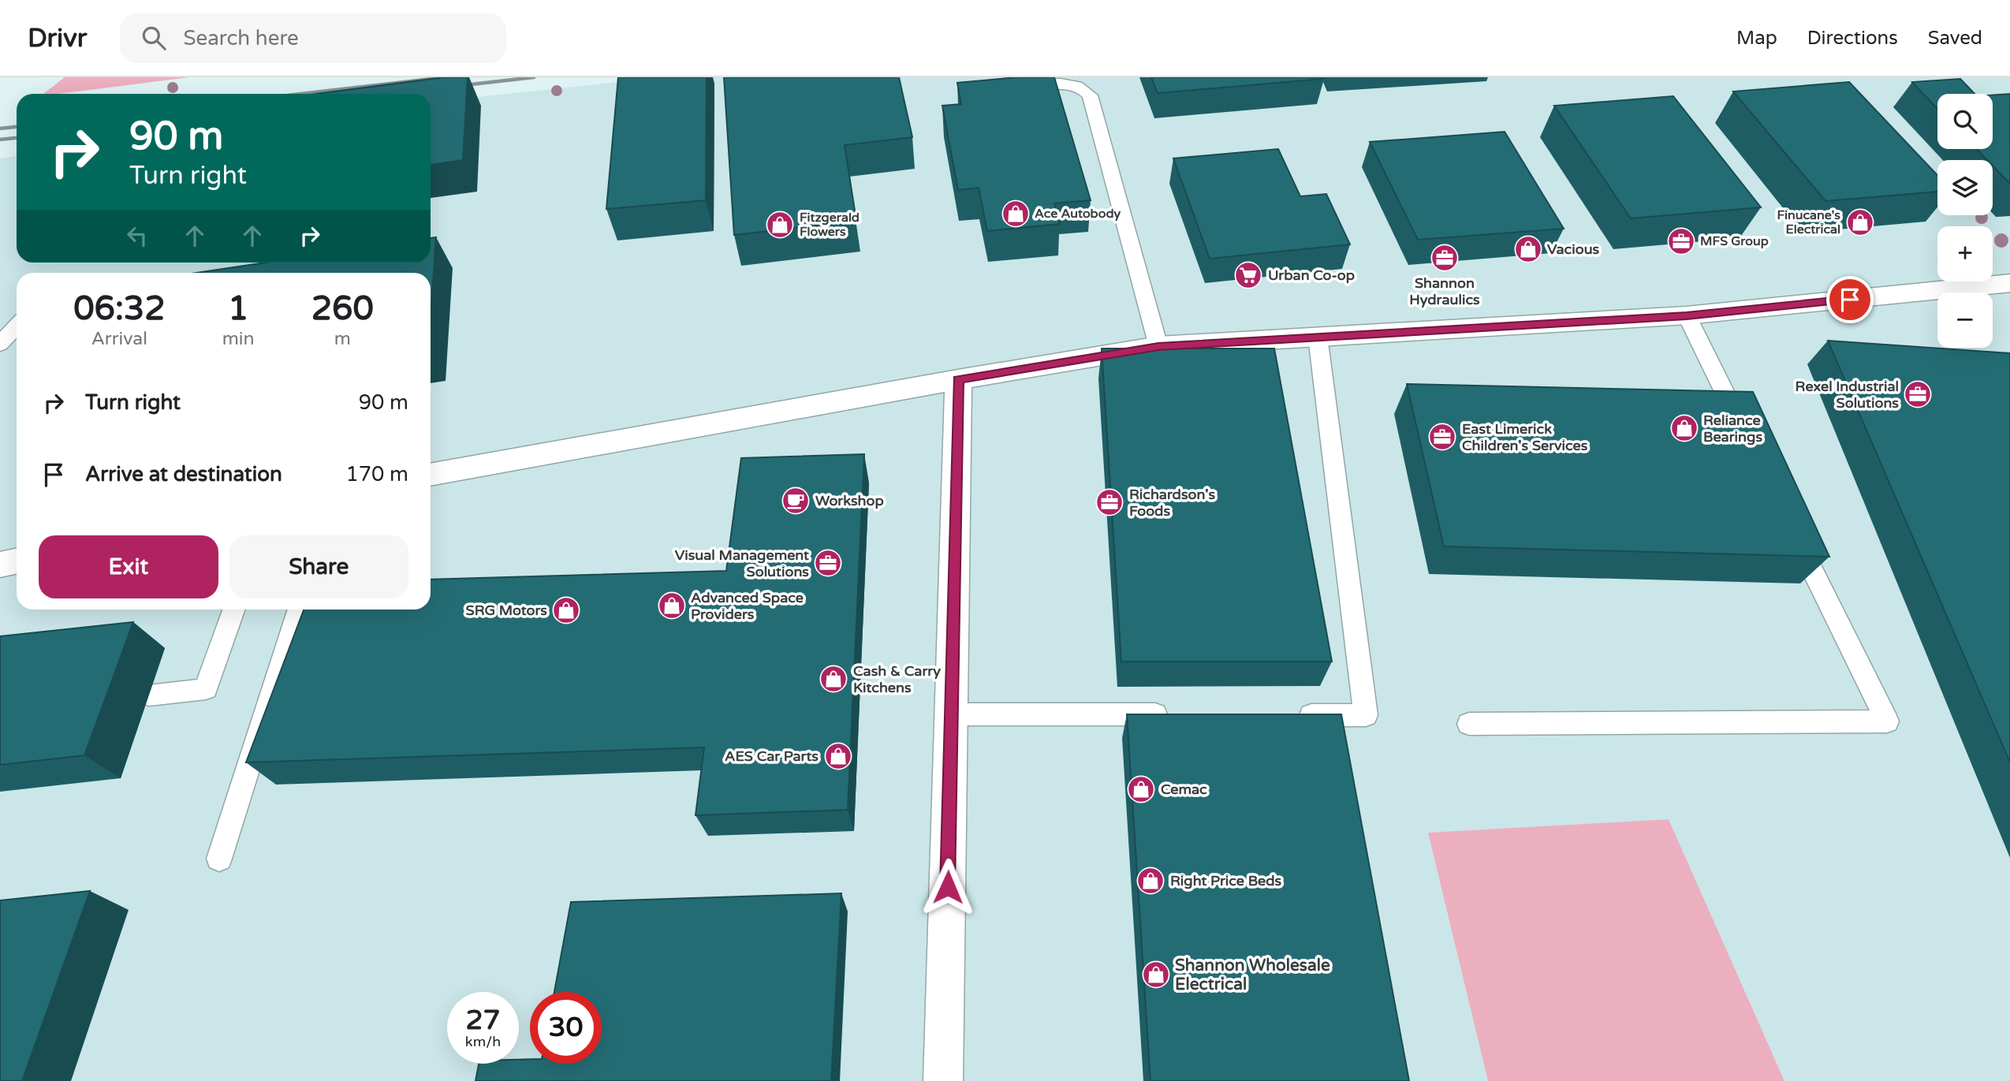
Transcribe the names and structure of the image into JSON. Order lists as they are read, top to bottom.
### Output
{
  "places": {
    "shop": [
      "Ace Autobody",
      "Finucane's Electrical",
      "Fitzgerald Flowers",
      "Vacious",
      "Reliance Bearings",
      "Advanced Space Providers",
      "SRG Motors",
      "Cash & Carry Kitchens",
      "AES Car Parts",
      "Cemac",
      "Right Price Beds",
      "Shannon Wholesale Electrical"
    ],
    "office": [
      "MFS Group",
      "Shannon Hydraulics",
      "Rexel Industrial Solutions",
      "East Limerick Children's Services",
      "Richardson's Foods",
      "Visual Management Solutions"
    ],
    "supermarket": ["Urban Co-op"],
    "cafe": ["Workshop"]
  },
  "page": {
    "header": "Drivr",
    "search": "Search here",
    "nav": ["Map", "Directions", "Saved"],
    "map_buttons": ["+", "−"],
    "turn": ["90 m", "Turn right"],
    "eta": [
      "06:32",
      "Arrival",
      "1",
      "min",
      "260",
      "m"
    ],
    "list": [
      {
        "name": "Turn right",
        "value": "90 m"
      },
      {
        "name": "Arrive at destination",
        "value": "170 m"
      }
    ],
    "buttons": ["Exit", "Share"],
    "speed": "27 km/h",
    "limit": "30"
  }
}
